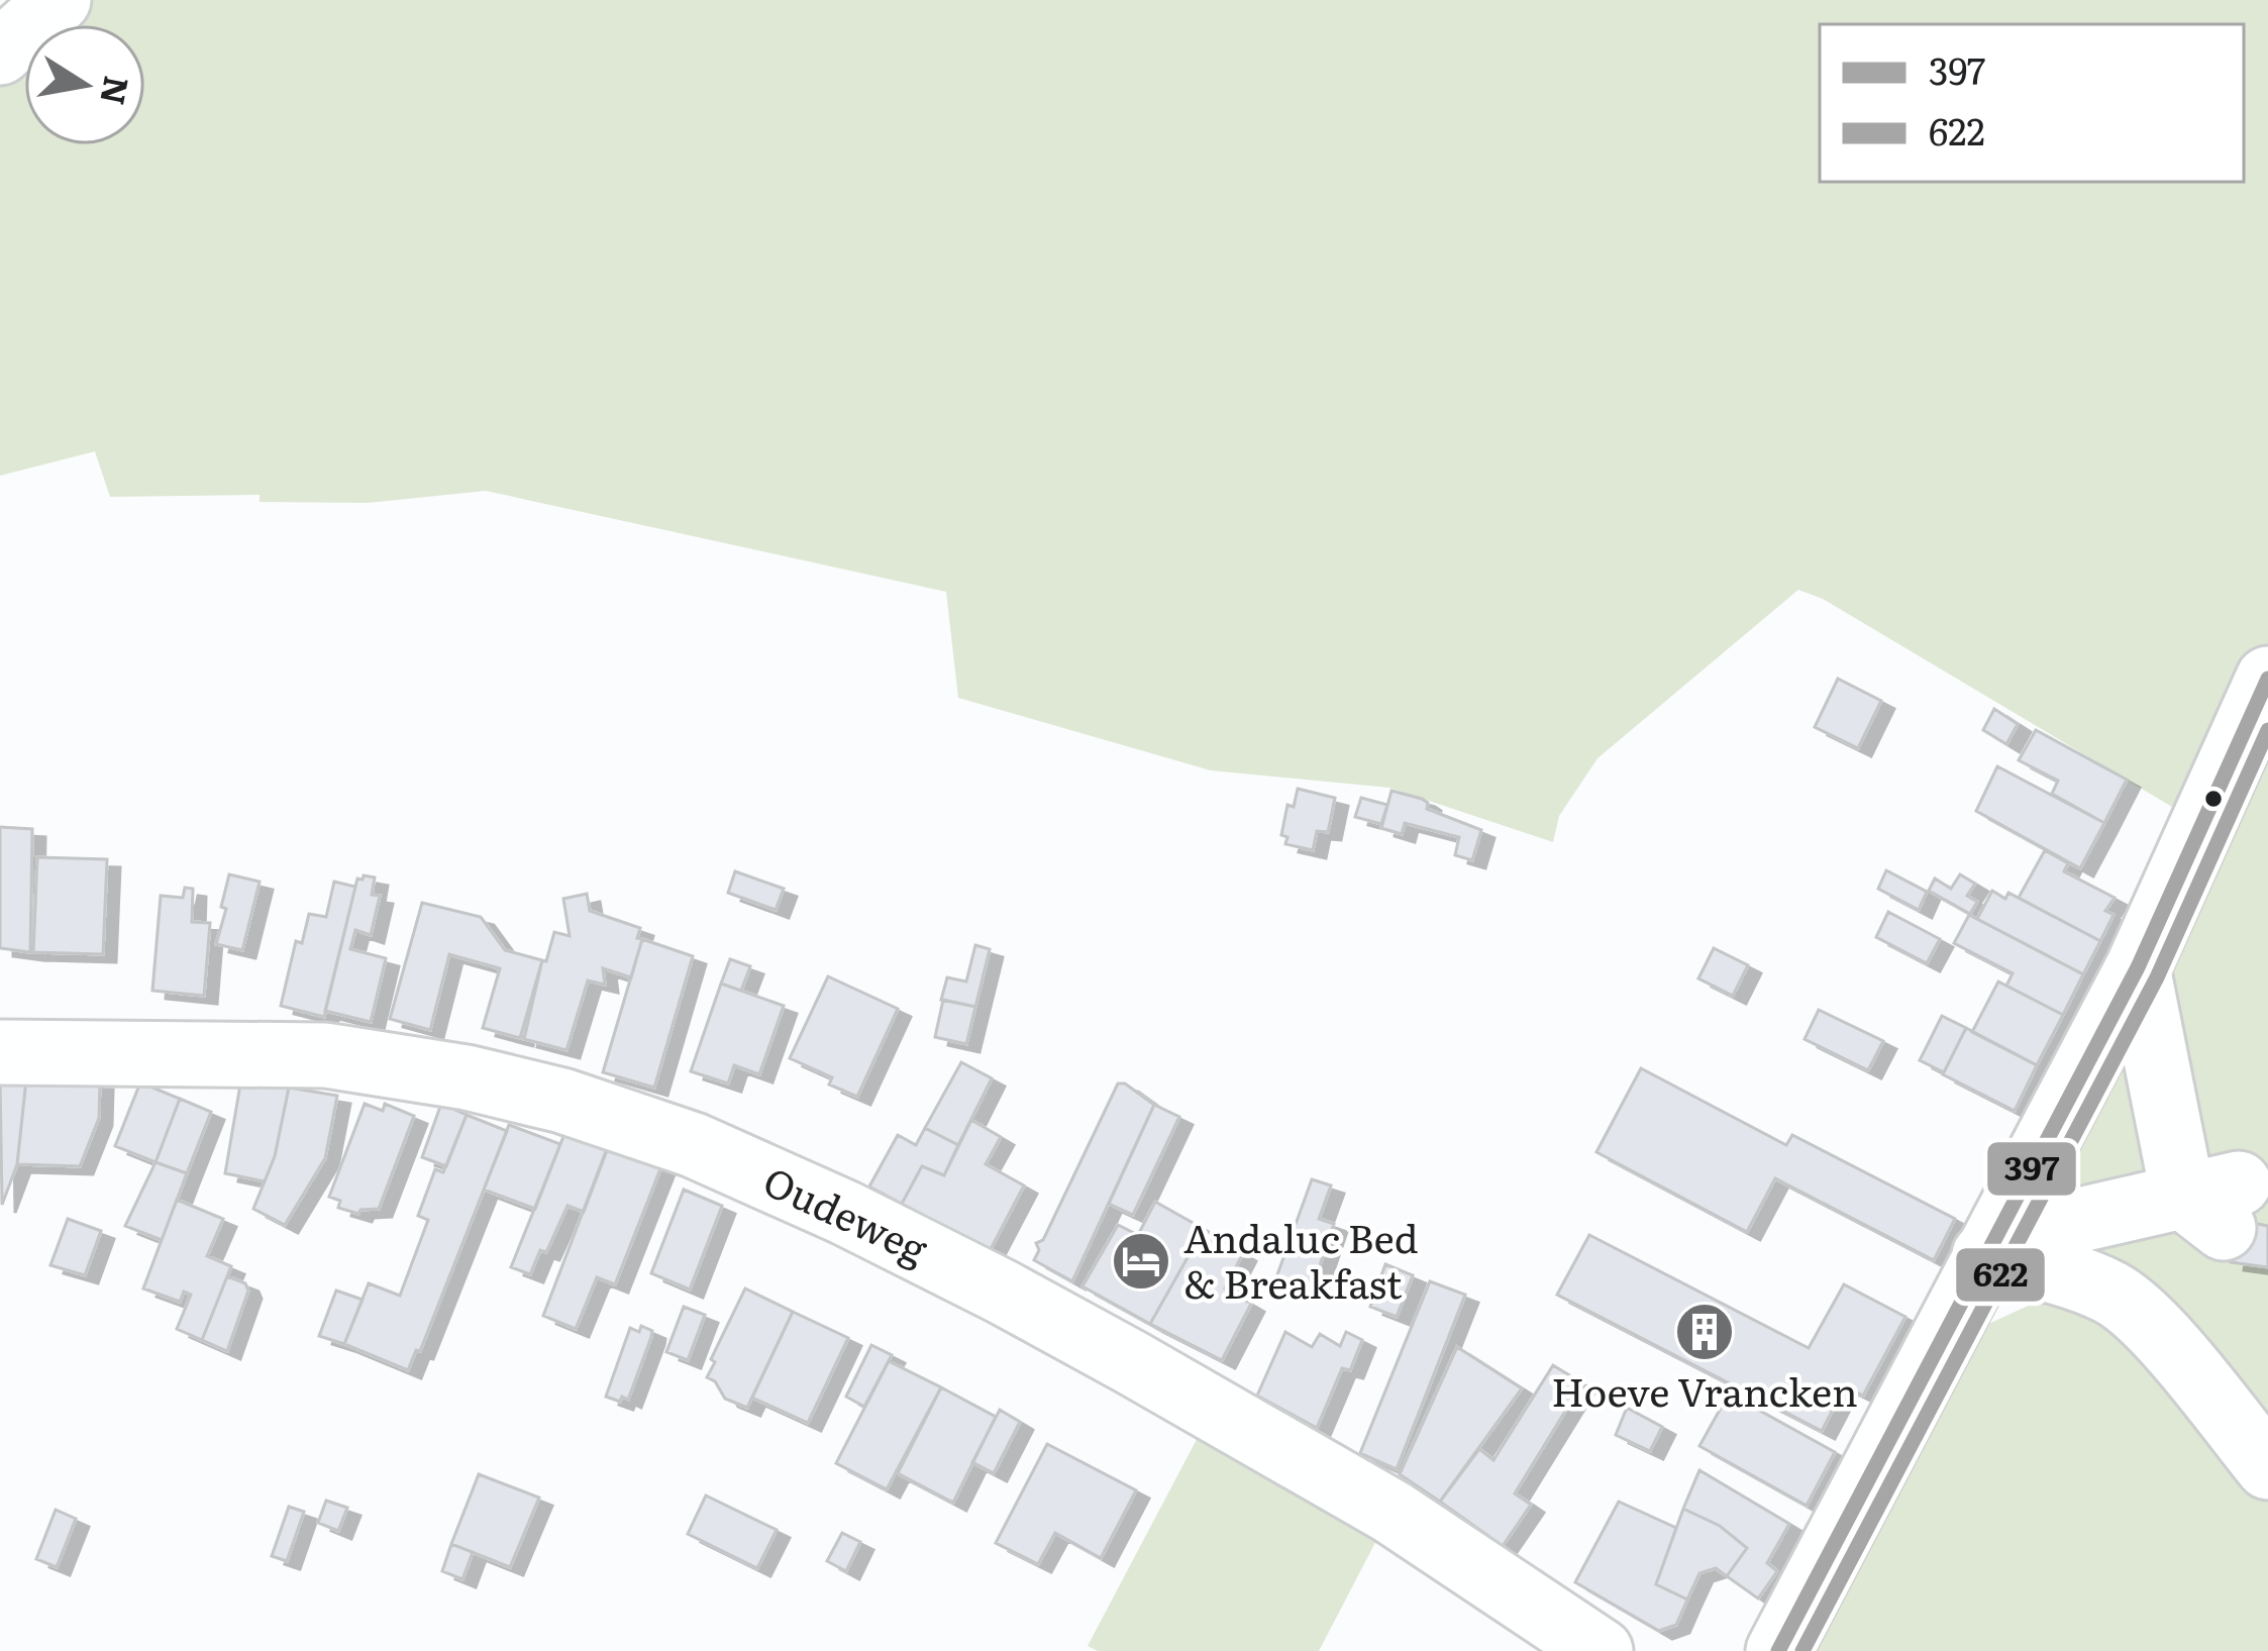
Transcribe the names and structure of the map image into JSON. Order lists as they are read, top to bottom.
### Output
{
  "streets": {
    "street": ["Oudeweg"]
  },
  "places": {
    "hotel": ["Andaluc Bed & Breakfast"],
    "building": ["Hoeve Vrancken"]
  },
  "lines": ["transit line 397", "transit line 622"],
  "legend": ["397", "622"],
  "north": "right"
}
